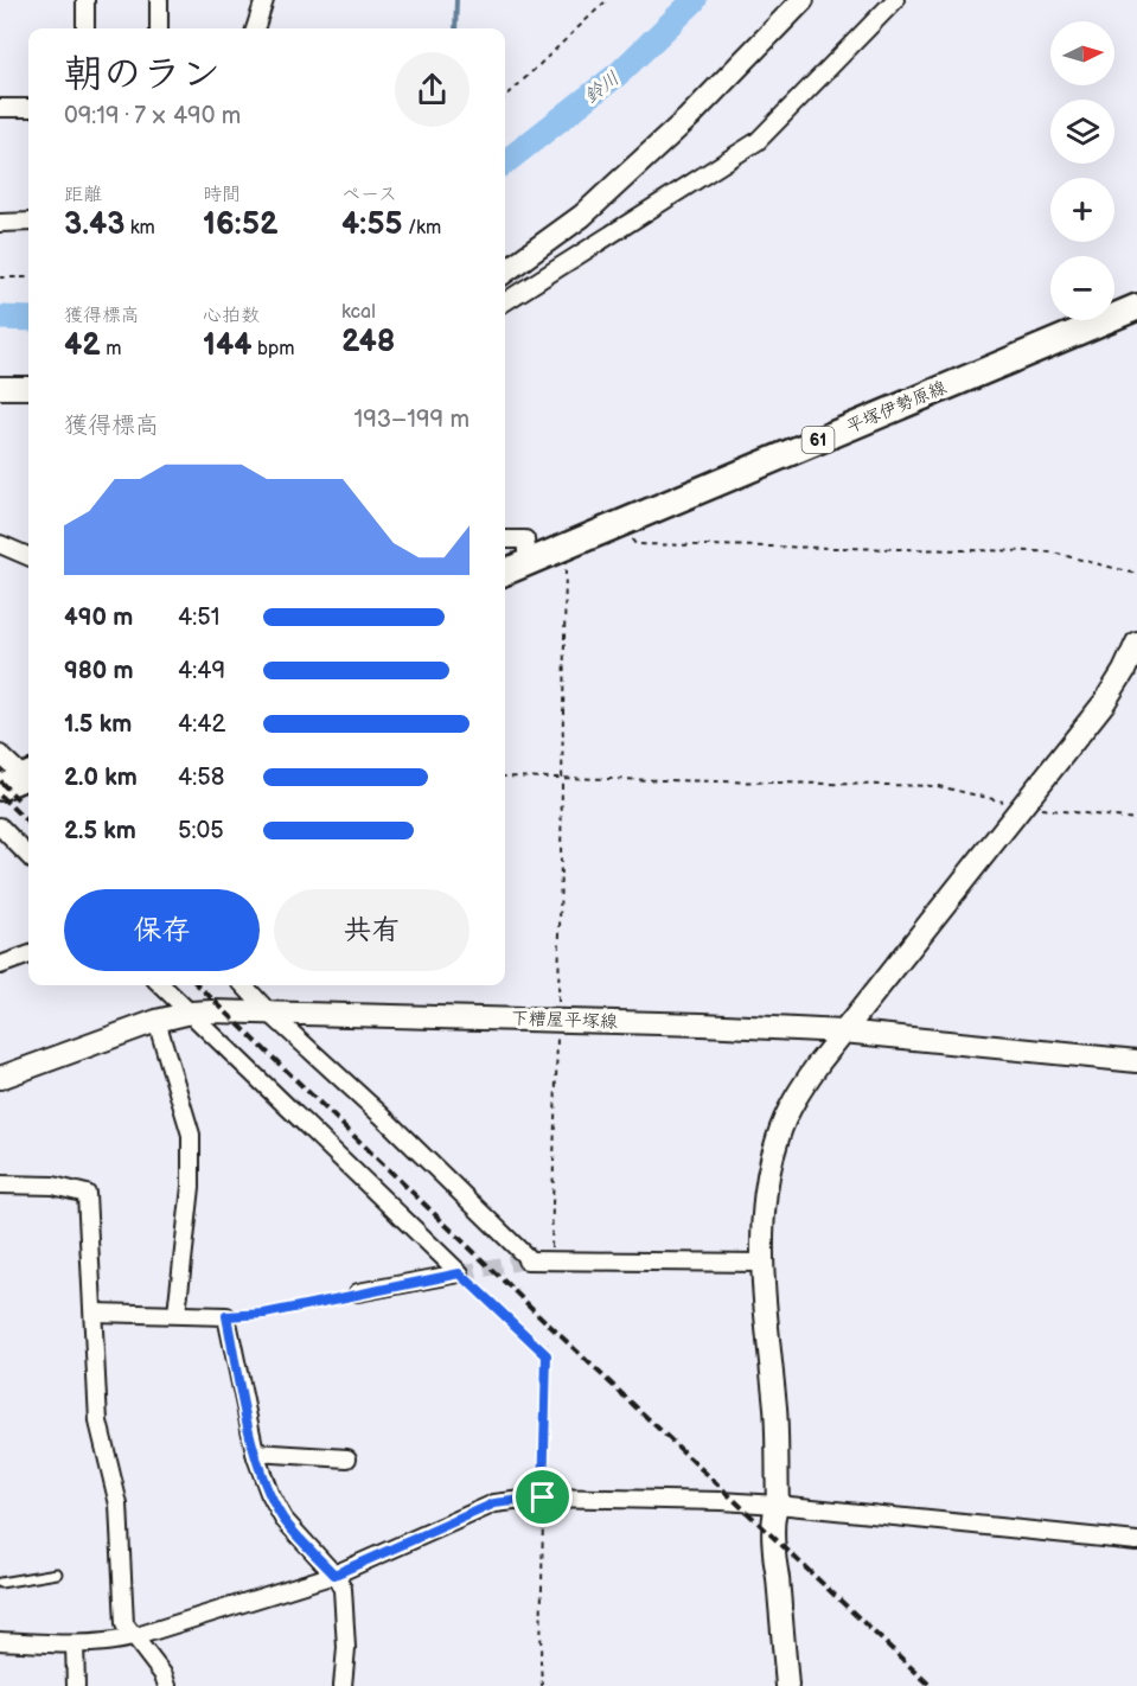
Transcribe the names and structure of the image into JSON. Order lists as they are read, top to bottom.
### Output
{
  "streets": {
    "main road": ["平塚伊勢原線", "61"],
    "street": ["下糟屋平塚線"]
  },
  "water": ["鈴川"],
  "north": "right",
  "page": {
    "map_buttons": ["+", "−"],
    "heading": ["朝のラン", "09:19 · 7 × 490 m"],
    "stats": [
      ["距離", "3.43 km"],
      ["時間", "16:52"],
      ["ペース", "4:55 /km"],
      ["獲得標高", "42 m"],
      ["心拍数", "144 bpm"],
      ["kcal", "248"]
    ],
    "chart": ["獲得標高", "193–199 m"],
    "list": [
      {
        "name": "490 m",
        "note": "4:51"
      },
      {
        "name": "980 m",
        "note": "4:49"
      },
      {
        "name": "1.5 km",
        "note": "4:42"
      },
      {
        "name": "2.0 km",
        "note": "4:58"
      },
      {
        "name": "2.5 km",
        "note": "5:05"
      }
    ],
    "buttons": ["保存", "共有"]
  }
}
